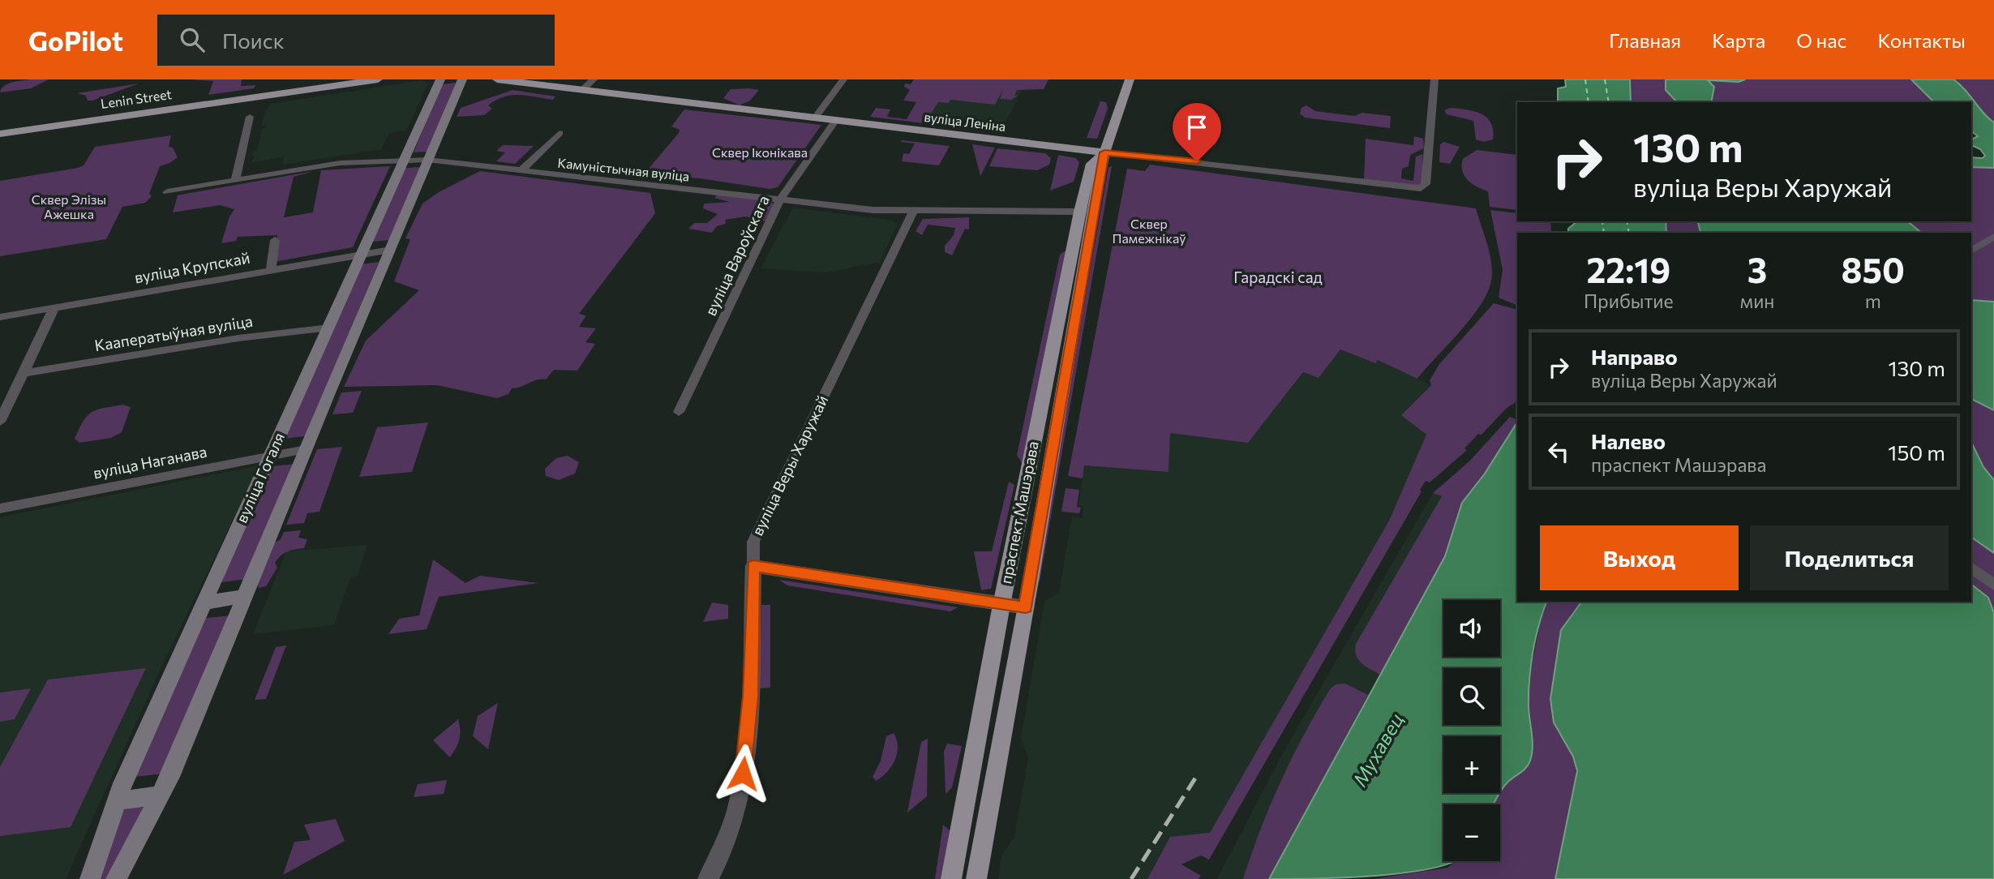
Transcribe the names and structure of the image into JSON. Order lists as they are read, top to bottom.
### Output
{
  "streets": {
    "main road": [
      "Lenin Street",
      "вуліца Леніна",
      "вуліца Гогаля",
      "праспект Машэрава"
    ],
    "street": [
      "Камуністычная вуліца",
      "вуліца Вароўскага",
      "вуліца Крупскай",
      "Кааператыўная вуліца",
      "вуліца Наганава",
      "вуліца Веры Харужай"
    ]
  },
  "crossings": [
    ["вуліца Леніна", "вуліца Вароўскага"],
    ["вуліца Леніна", "праспект Машэрава"],
    ["Камуністычная вуліца", "вуліца Вароўскага"],
    ["Камуністычная вуліца", "вуліца Веры Харужай"],
    ["Камуністычная вуліца", "вуліца Гогаля"],
    ["Камуністычная вуліца", "праспект Машэрава"],
    ["вуліца Крупскай", "вуліца Гогаля"],
    ["Кааператыўная вуліца", "вуліца Гогаля"],
    ["вуліца Наганава", "вуліца Гогаля"]
  ],
  "water": ["Мухавец"],
  "parks": [
    "Сквер Іконікава",
    "Сквер Элізы Ажешка",
    "Сквер Памежнікаў",
    "Гарадскі сад"
  ],
  "page": {
    "header": "GoPilot",
    "search": "Поиск",
    "nav": [
      "Главная",
      "Карта",
      "О нас",
      "Контакты"
    ],
    "turn": ["130 m", "вуліца Веры Харужай"],
    "eta": [
      "22:19",
      "Прибытие",
      "3",
      "мин",
      "850",
      "m"
    ],
    "list": [
      {
        "name": "Направо",
        "note": "вуліца Веры Харужай",
        "value": "130 m"
      },
      {
        "name": "Налево",
        "note": "праспект Машэрава",
        "value": "150 m"
      }
    ],
    "buttons": ["Выход", "Поделиться"],
    "map_buttons": ["+", "−"]
  }
}
